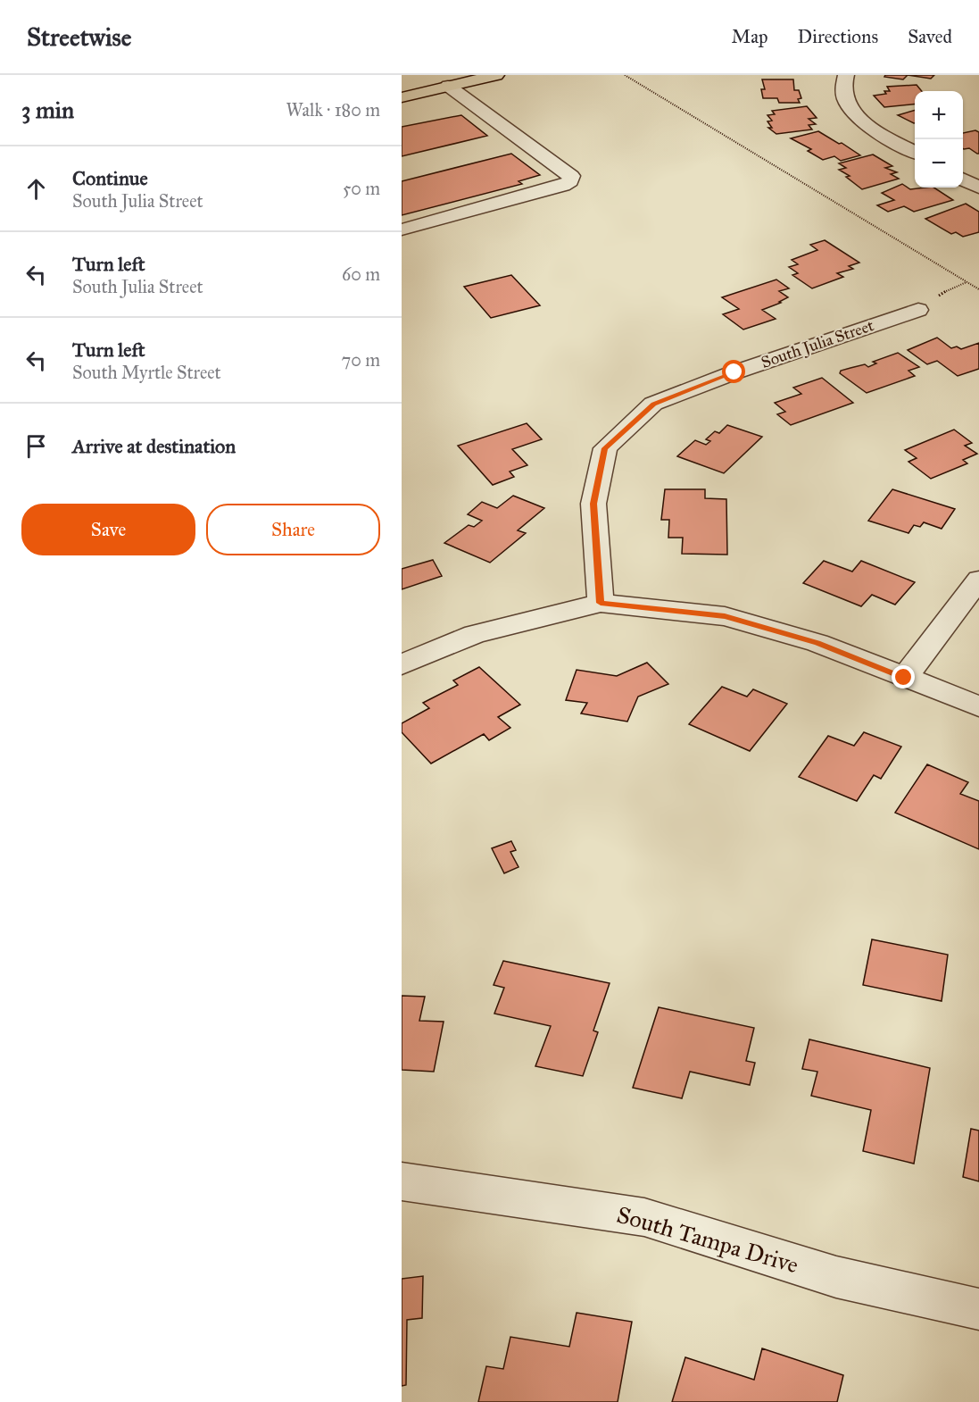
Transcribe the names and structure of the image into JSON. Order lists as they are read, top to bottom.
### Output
{
  "streets": {
    "street": ["South Julia Street", "South Tampa Drive"]
  },
  "page": {
    "header": "Streetwise",
    "nav": ["Map", "Directions", "Saved"],
    "heading": ["3 min", "Walk · 180 m"],
    "map_buttons": ["+", "−"],
    "list": [
      ["Continue", "South Julia Street", "50 m"],
      ["Turn left", "South Julia Street", "60 m"],
      ["Turn left", "South Myrtle Street", "70 m"],
      "Arrive at destination"
    ],
    "buttons": ["Save", "Share"]
  }
}
